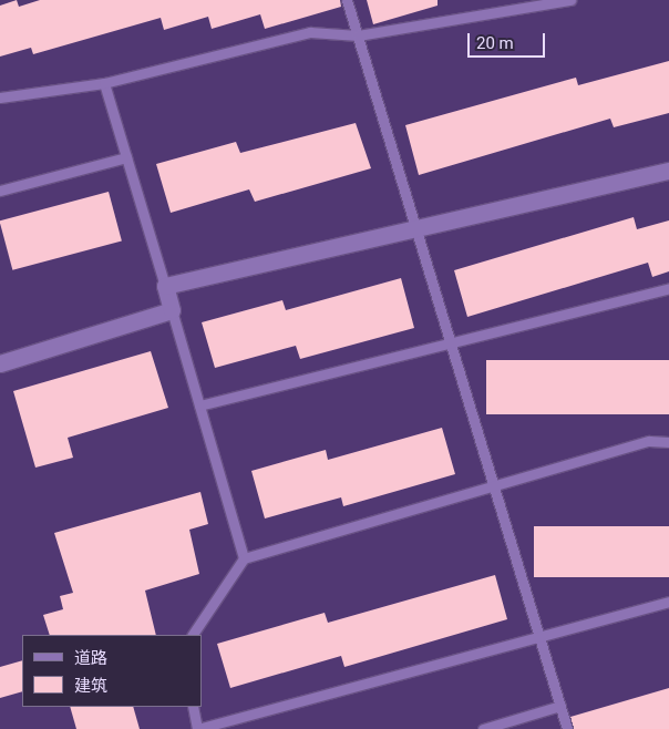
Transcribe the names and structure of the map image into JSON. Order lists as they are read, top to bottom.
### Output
{
  "legend": ["道路", "建筑"],
  "scale_bar": "20 m"
}
